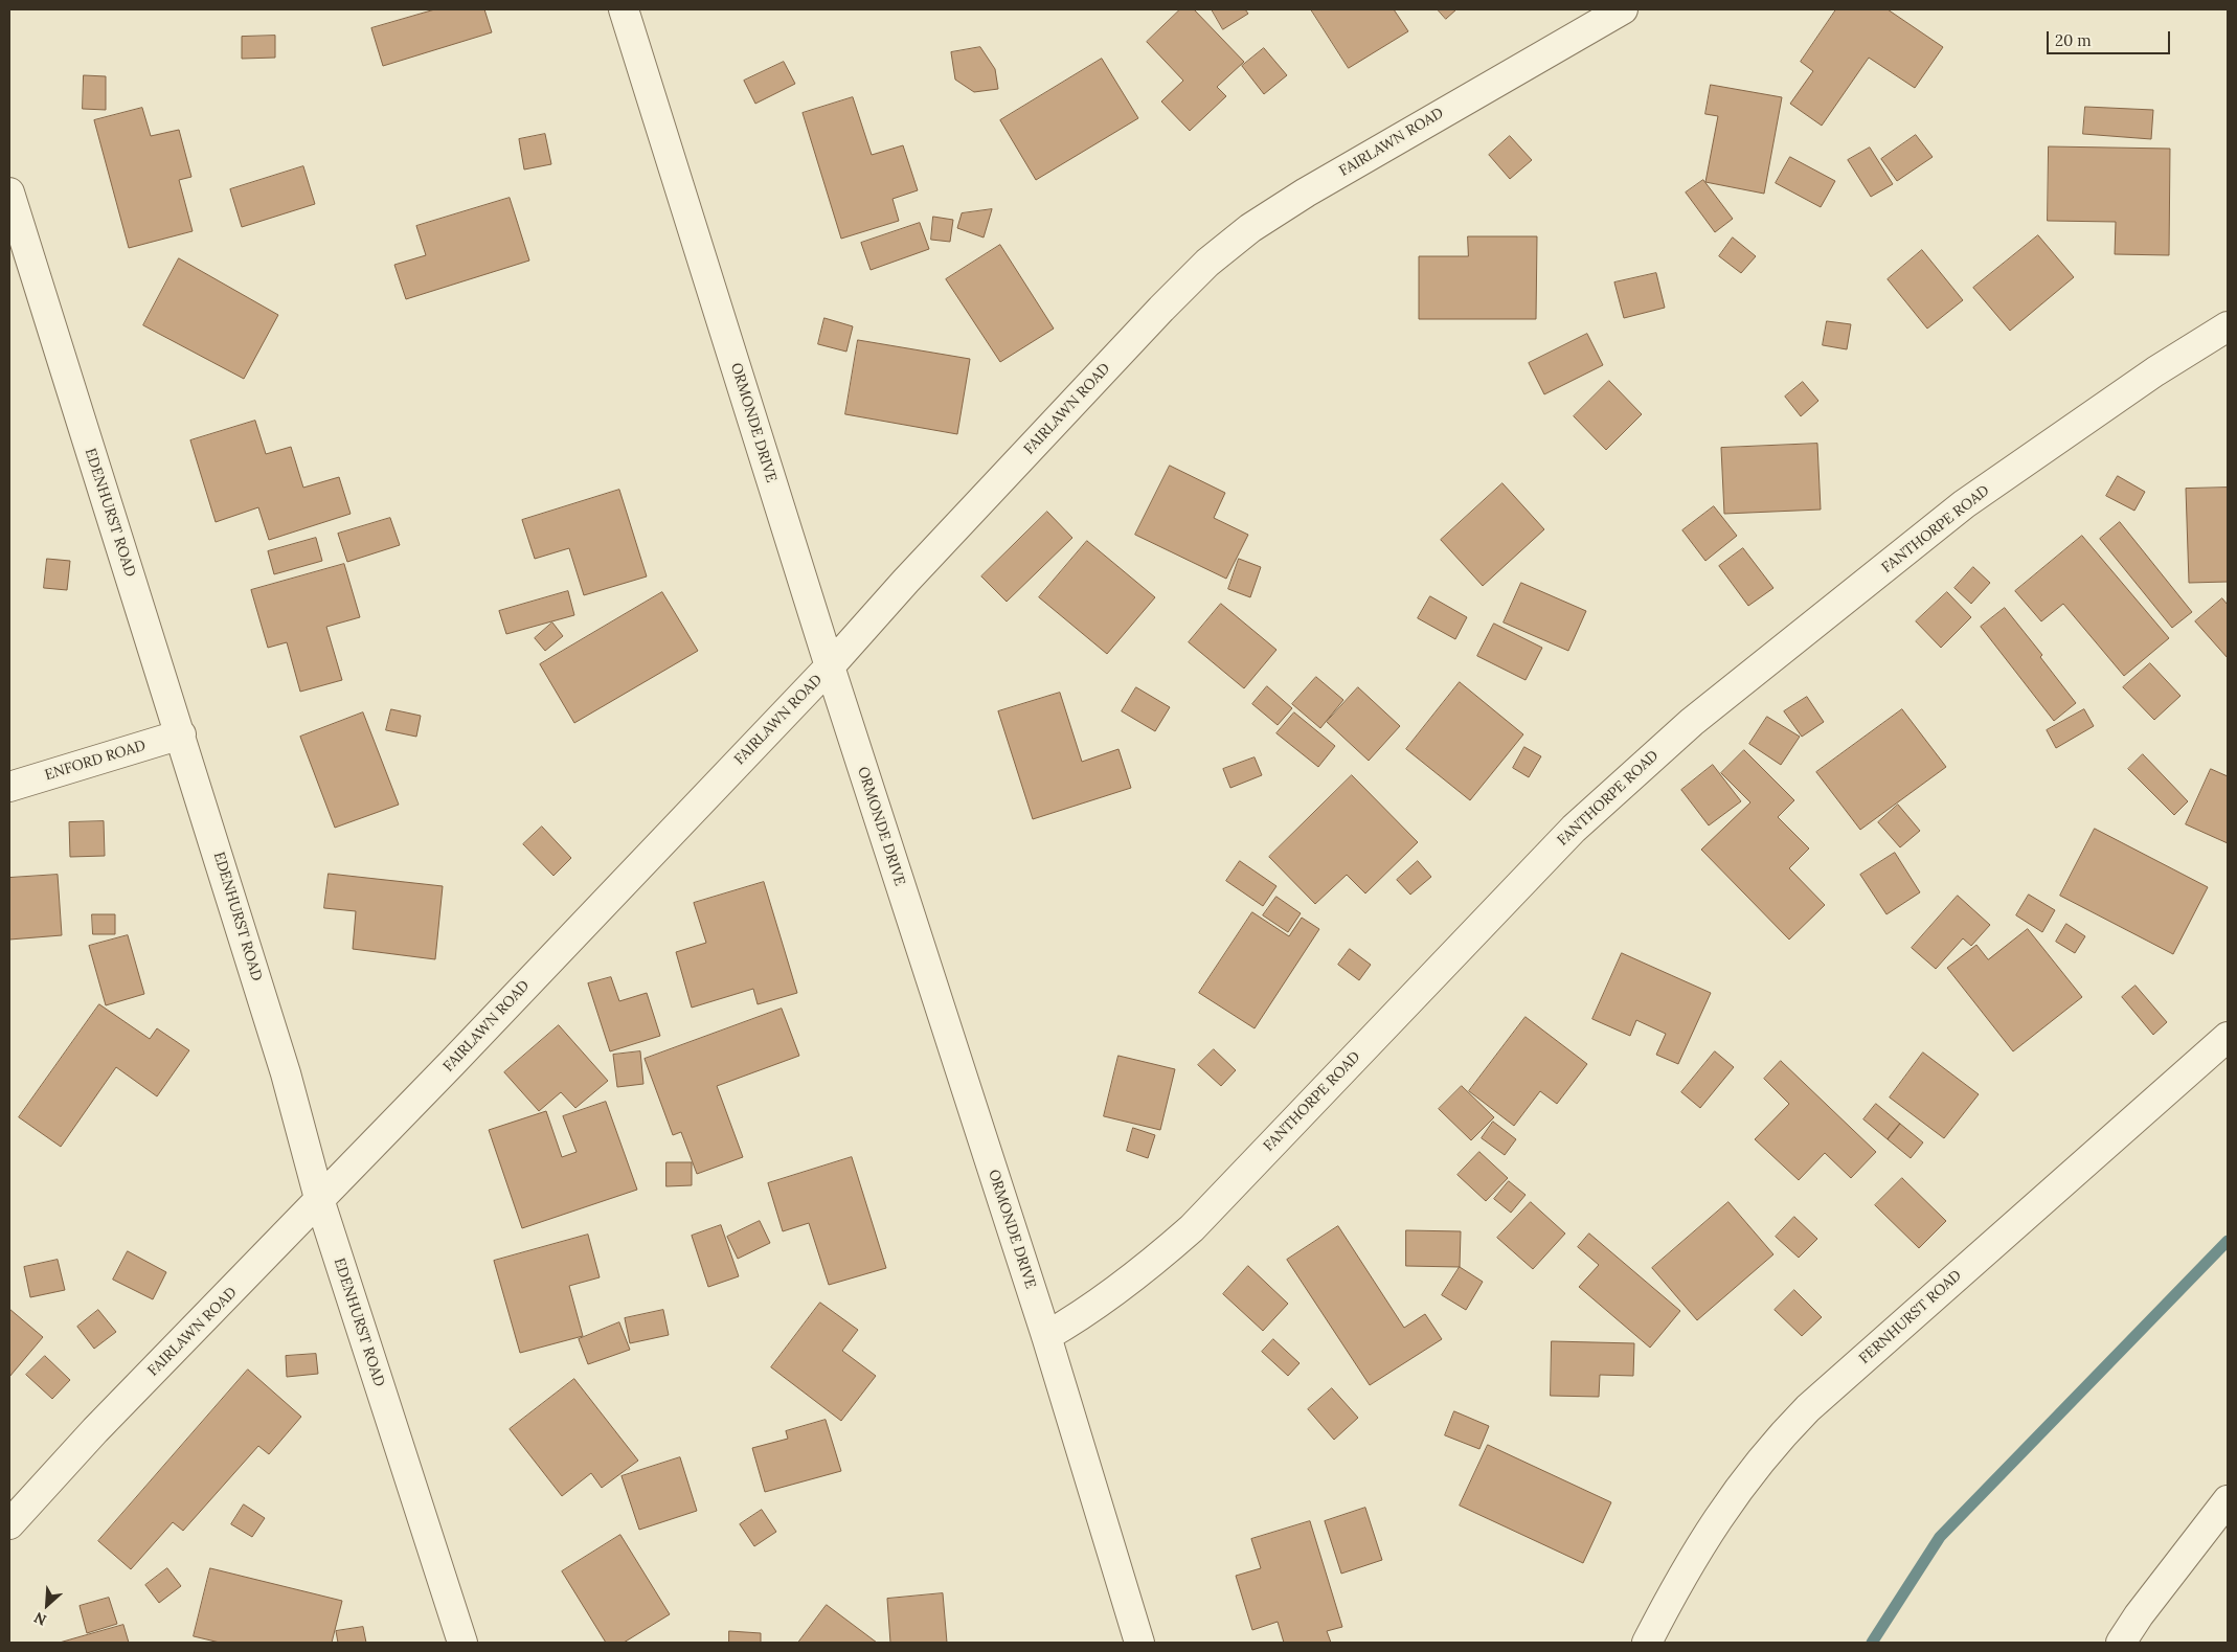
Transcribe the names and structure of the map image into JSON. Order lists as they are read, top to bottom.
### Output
{
  "streets": {
    "street": [
      "FAIRLAWN ROAD",
      "ORMONDE DRIVE",
      "EDENHURST ROAD",
      "FANTHORPE ROAD",
      "ENFORD ROAD",
      "FERNHURST ROAD"
    ]
  },
  "crossings": [
    ["FAIRLAWN ROAD", "ORMONDE DRIVE"],
    ["FAIRLAWN ROAD", "EDENHURST ROAD"],
    ["ORMONDE DRIVE", "FANTHORPE ROAD"],
    ["EDENHURST ROAD", "ENFORD ROAD"]
  ],
  "scale_bar": "20 m",
  "north": "bottom left"
}
